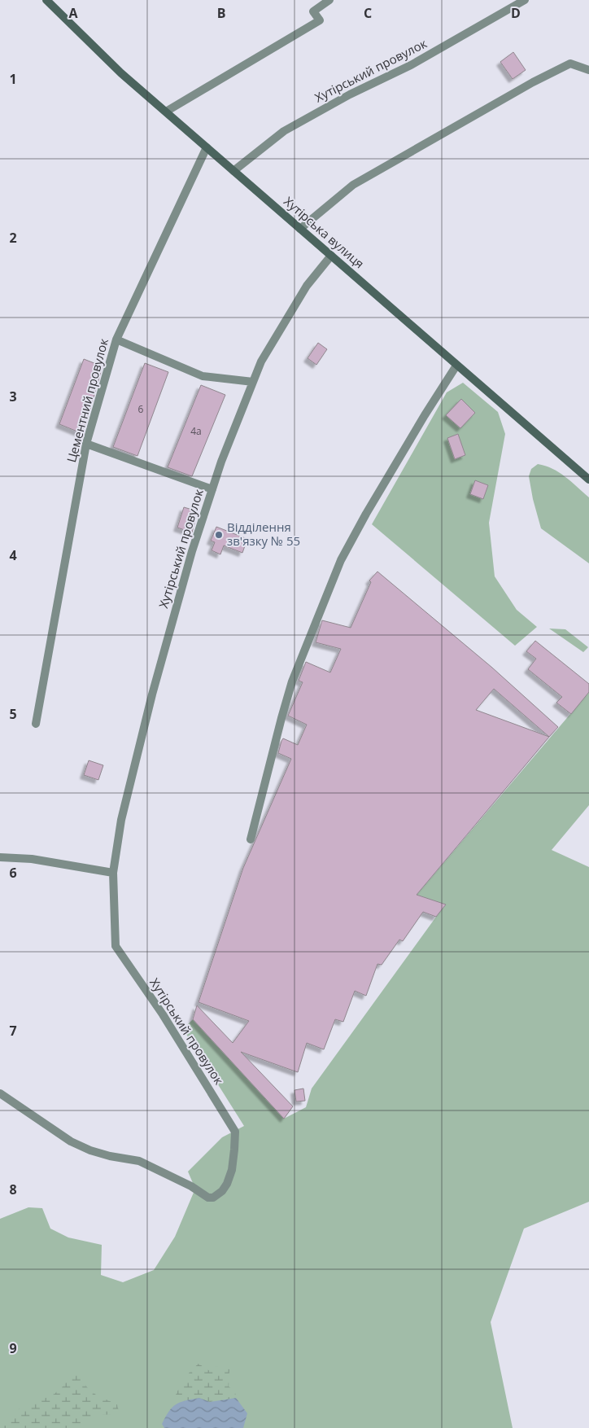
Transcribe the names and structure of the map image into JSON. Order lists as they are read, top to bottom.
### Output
{
  "streets": {
    "main road": ["Хутірська вулиця"],
    "street": ["Хутірський провулок", "Цементний провулок"]
  },
  "crossings": [
    ["Хутірський провулок", "Хутірська вулиця"],
    ["Хутірська вулиця", "Цементний провулок"]
  ],
  "places": ["Відділення зв'язку № 55"],
  "house_numbers": ["6", "4а"],
  "grid": {
    "columns": [
      "A",
      "B",
      "C",
      "D"
    ],
    "rows": [
      "1",
      "2",
      "3",
      "4",
      "5",
      "6",
      "7",
      "8",
      "9"
    ]
  }
}
